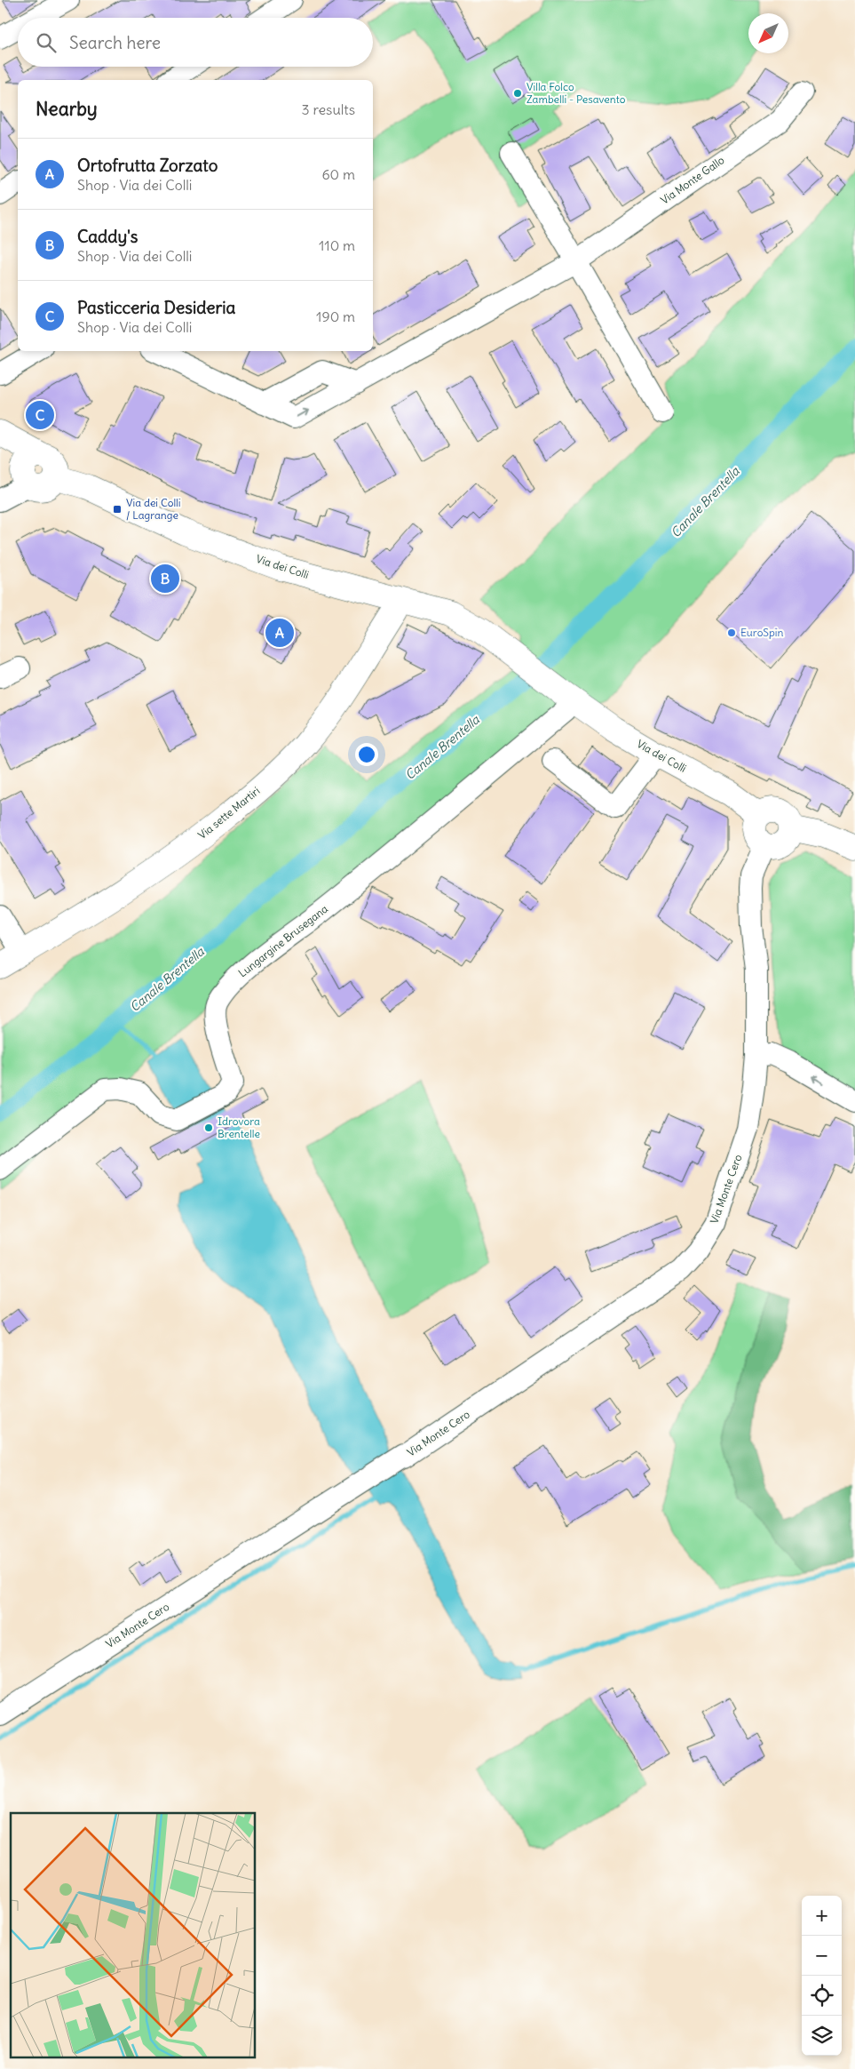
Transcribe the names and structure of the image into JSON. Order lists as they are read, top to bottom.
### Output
{
  "streets": {
    "main road": ["Via dei Colli", "Via sette Martiri"],
    "street": ["Via Monte Gallo", "Lungargine Brusegana", "Via Monte Cero"]
  },
  "crossings": [
    ["Via dei Colli", "Via sette Martiri"],
    ["Via dei Colli", "Lungargine Brusegana"],
    ["Via dei Colli", "Via Monte Cero"]
  ],
  "water": ["Canale Brentella"],
  "places": {
    "other": ["Villa Folco Zambelli - Pesavento", "EuroSpin", "Idrovora Brentelle"],
    "transit": ["Via dei Colli / Lagrange"]
  },
  "north": "bottom left",
  "page": {
    "search": "Search here",
    "heading": ["Nearby", "3 results"],
    "list": [
      {
        "mark": "A",
        "name": "Ortofrutta Zorzato",
        "note": "Shop · Via dei Colli",
        "value": "60 m"
      },
      {
        "mark": "B",
        "name": "Caddy's",
        "note": "Shop · Via dei Colli",
        "value": "110 m"
      },
      {
        "mark": "C",
        "name": "Pasticceria Desideria",
        "note": "Shop · Via dei Colli",
        "value": "190 m"
      }
    ],
    "pins": ["C", "B", "A"],
    "map_buttons": ["+", "−"]
  }
}
